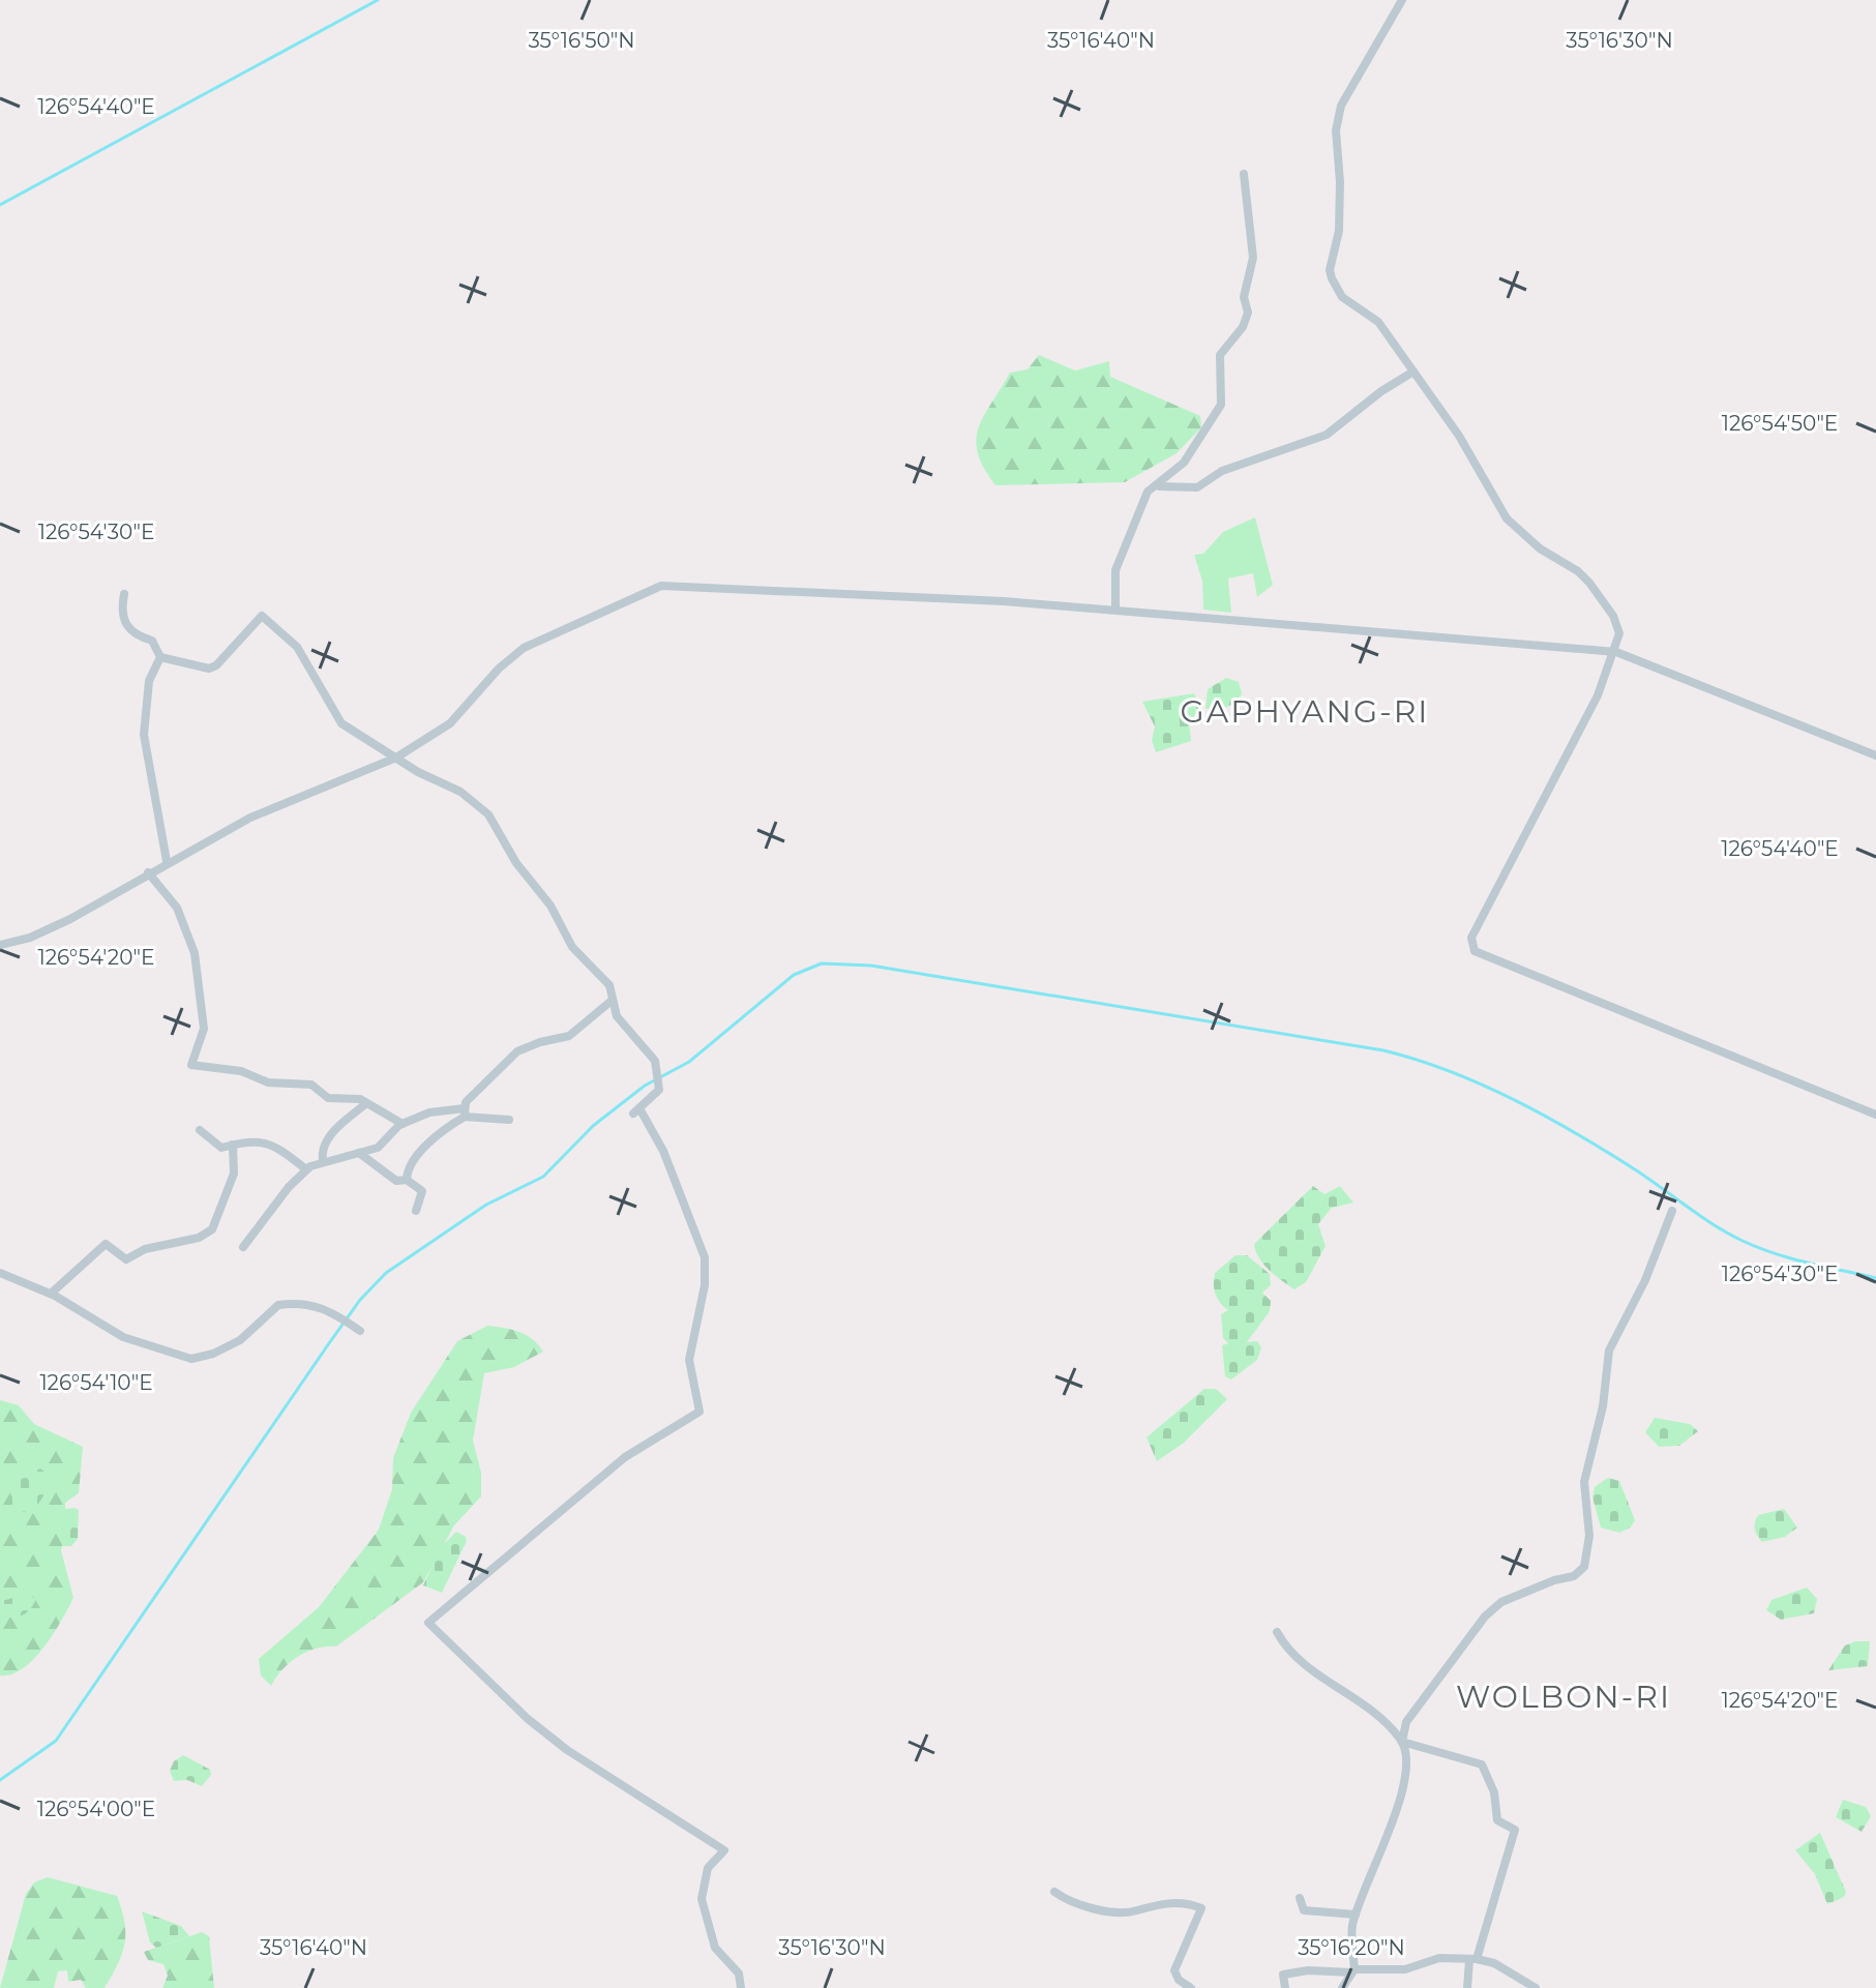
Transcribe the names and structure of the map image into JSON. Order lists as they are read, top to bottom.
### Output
{
  "districts": ["GAPHYANG-RI", "WOLBON-RI"],
  "coordinates": [
    "35°16'50\"N",
    "35°16'40\"N",
    "35°16'30\"N",
    "126°54'40\"E",
    "126°54'50\"E",
    "126°54'30\"E",
    "126°54'20\"E",
    "126°54'10\"E",
    "126°54'00\"E",
    "35°16'20\"N"
  ]
}
